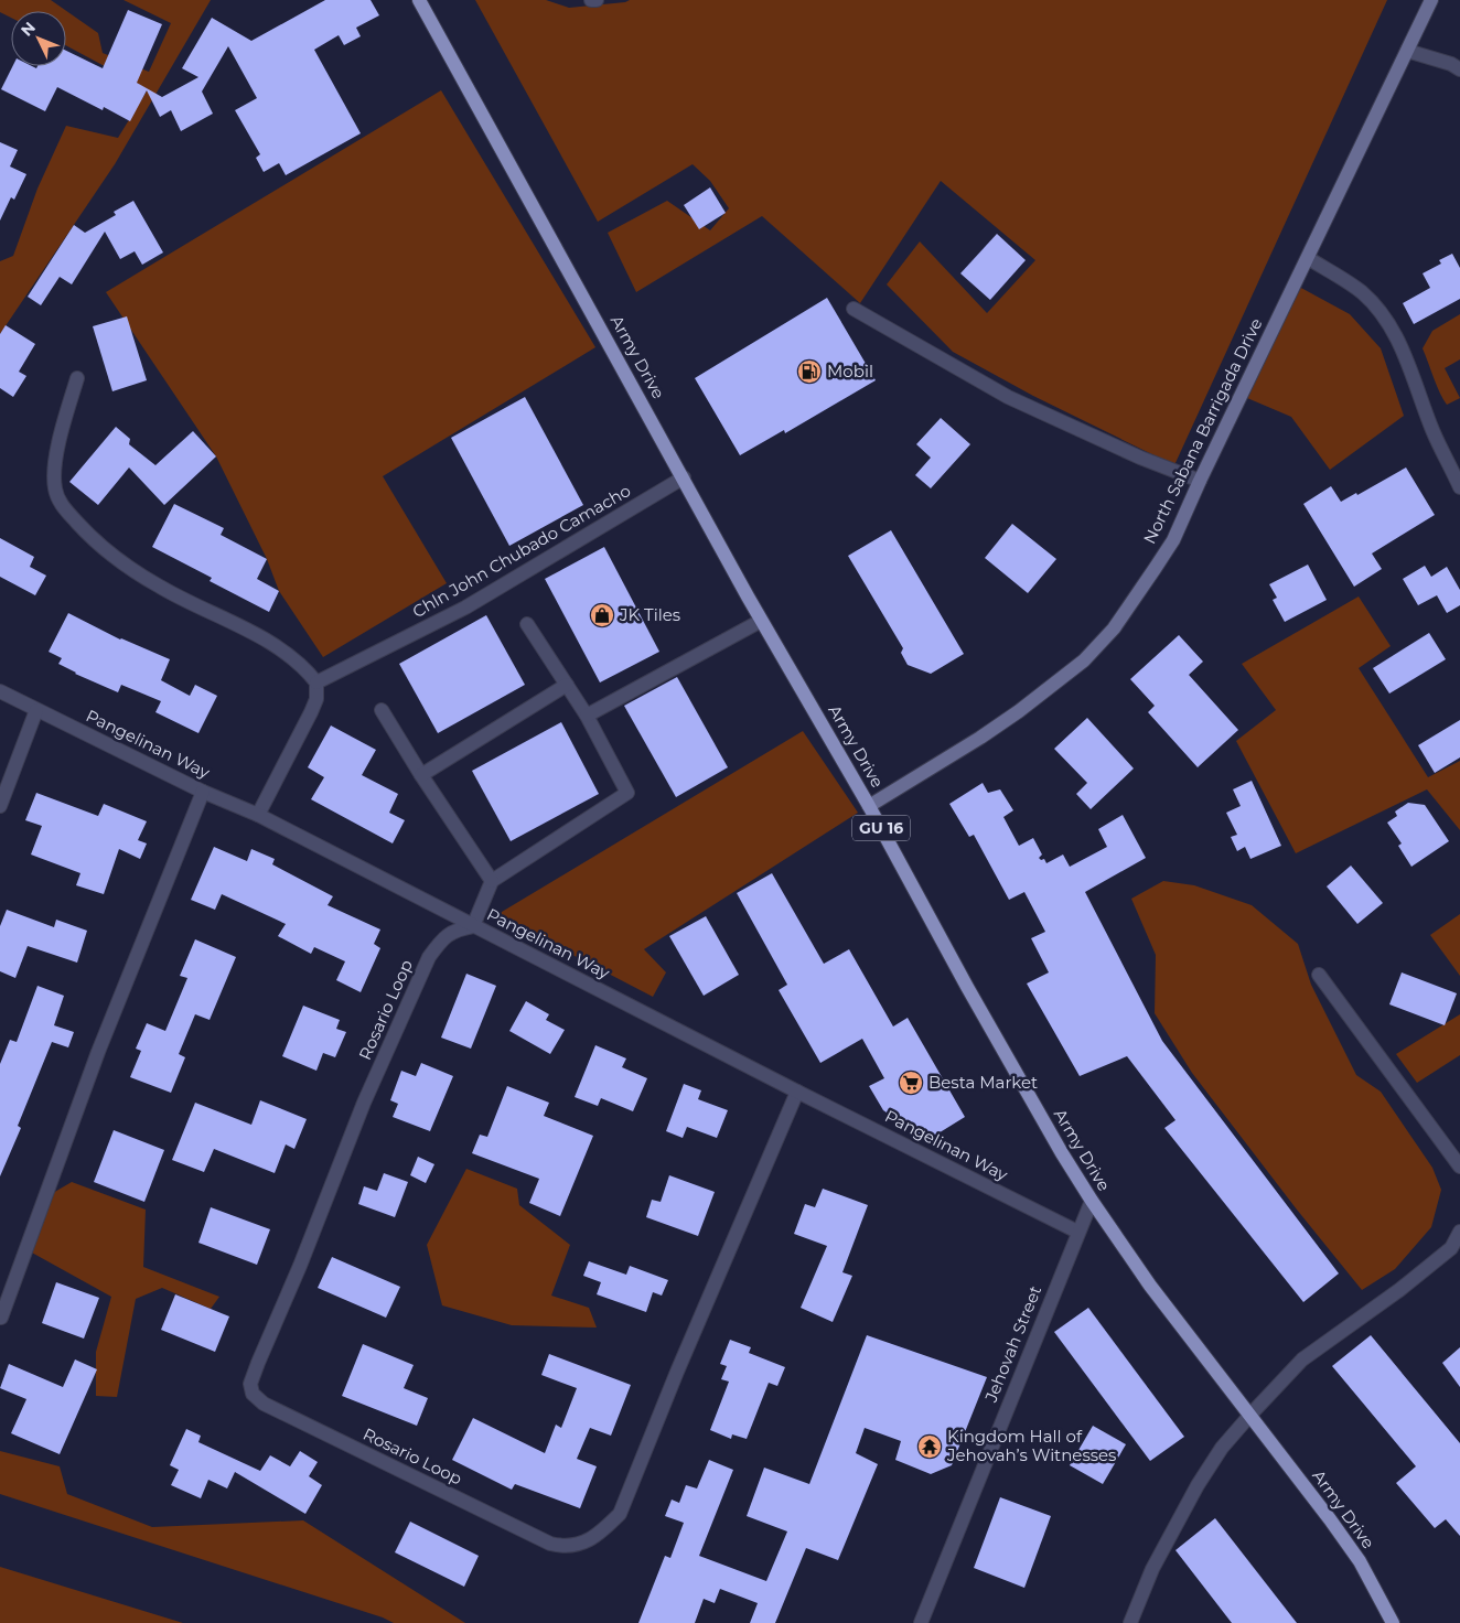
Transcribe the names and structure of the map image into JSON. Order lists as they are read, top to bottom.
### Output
{
  "streets": {
    "main road": ["Army Drive", "North Sabana Barrigada Drive", "GU 16"],
    "street": [
      "Chln John Chubado Camacho",
      "Pangelinan Way",
      "Rosario Loop",
      "Jehovah Street"
    ]
  },
  "crossings": [
    ["Army Drive", "North Sabana Barrigada Drive"],
    ["Army Drive", "Chln John Chubado Camacho"],
    ["Army Drive", "Jehovah Street"],
    ["Pangelinan Way", "Rosario Loop"],
    ["Pangelinan Way", "Jehovah Street"]
  ],
  "places": {
    "fuel station": ["Mobil"],
    "shop": ["JK Tiles"],
    "supermarket": ["Besta Market"],
    "temple": ["Kingdom Hall of Jehovah’s Witnesses"]
  },
  "north": "top left"
}
